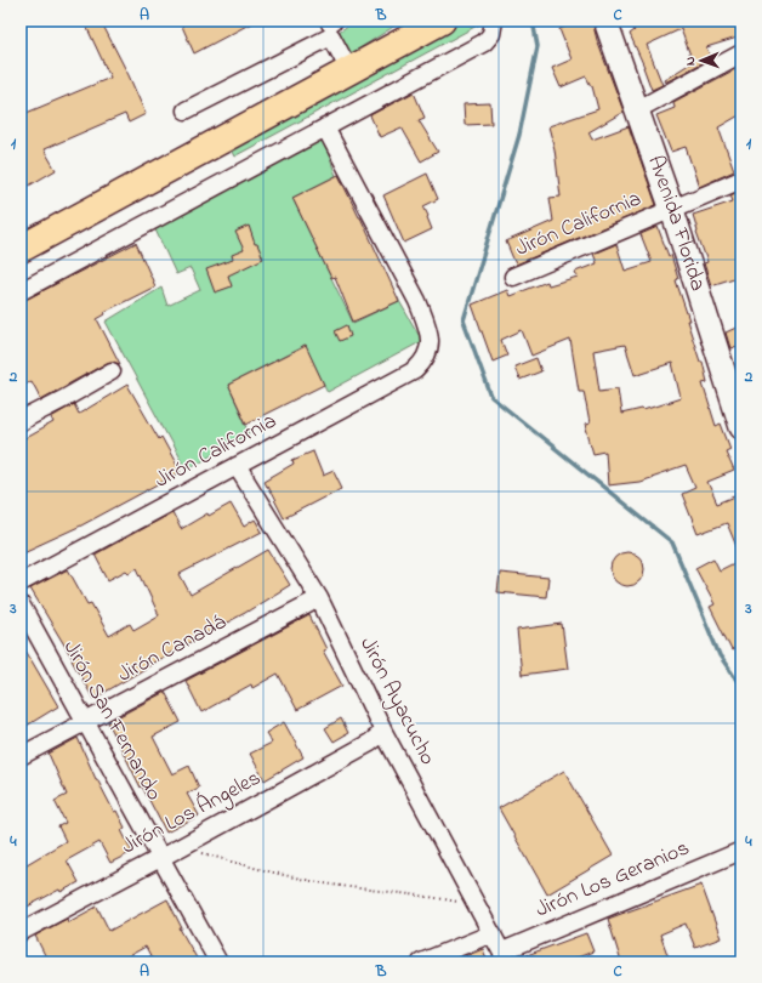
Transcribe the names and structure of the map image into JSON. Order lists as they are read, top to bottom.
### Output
{
  "streets": {
    "street": [
      "Avenida Florida",
      "Jirón California",
      "Jirón Canadá",
      "Jirón Ayacucho",
      "Jirón San Fernando",
      "Jirón Los Ángeles",
      "Jirón Los Geranios"
    ]
  },
  "crossings": [
    ["Avenida Florida", "Jirón California"],
    ["Jirón California", "Jirón Ayacucho"],
    ["Jirón Canadá", "Jirón Ayacucho"],
    ["Jirón Canadá", "Jirón San Fernando"],
    ["Jirón Ayacucho", "Jirón Los Ángeles"],
    ["Jirón Ayacucho", "Jirón Los Geranios"],
    ["Jirón San Fernando", "Jirón Los Ángeles"]
  ],
  "north": "left",
  "grid": {
    "columns": ["A", "B", "C"],
    "rows": [
      "1",
      "2",
      "3",
      "4"
    ]
  }
}
